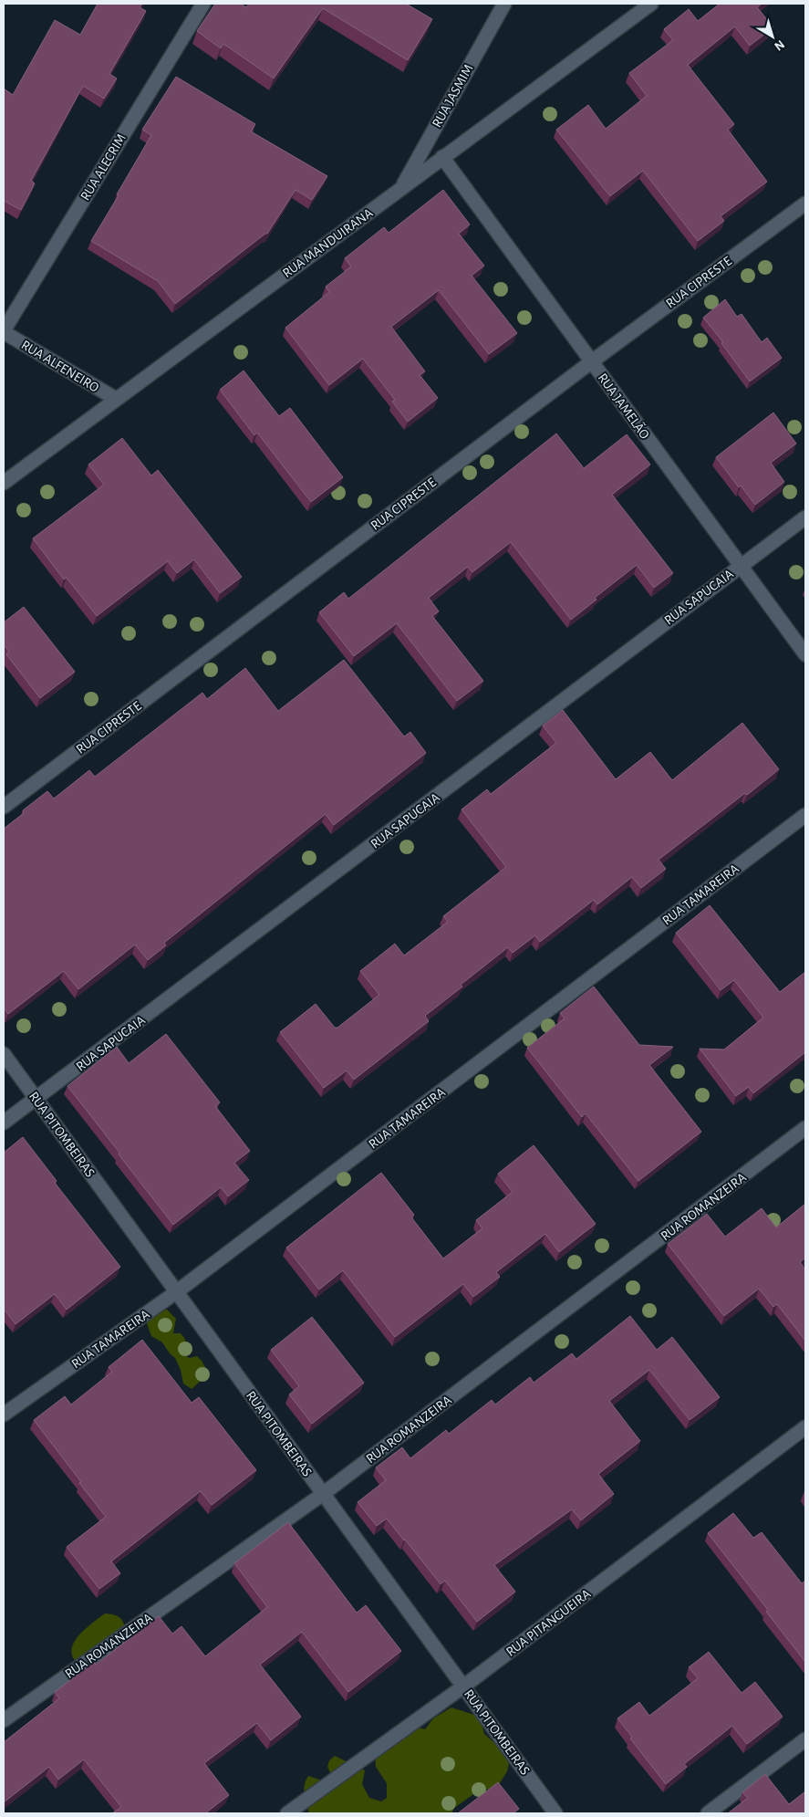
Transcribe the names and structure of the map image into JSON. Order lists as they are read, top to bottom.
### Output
{
  "streets": {
    "street": [
      "RUA JASMIM",
      "RUA ALECRIM",
      "RUA MANDUIRANA",
      "RUA CIPRESTE",
      "RUA ALFENEIRO",
      "RUA JAMELÃO",
      "RUA SAPUCAIA",
      "RUA TAMAREIRA",
      "RUA PITOMBEIRAS",
      "RUA ROMANZEIRA",
      "RUA PITANGUEIRA"
    ]
  },
  "crossings": [
    ["RUA JASMIM", "RUA MANDUIRANA"],
    ["RUA ALECRIM", "RUA ALFENEIRO"],
    ["RUA MANDUIRANA", "RUA ALFENEIRO"],
    ["RUA MANDUIRANA", "RUA JAMELÃO"],
    ["RUA CIPRESTE", "RUA JAMELÃO"],
    ["RUA JAMELÃO", "RUA SAPUCAIA"],
    ["RUA SAPUCAIA", "RUA PITOMBEIRAS"],
    ["RUA TAMAREIRA", "RUA PITOMBEIRAS"],
    ["RUA PITOMBEIRAS", "RUA ROMANZEIRA"],
    ["RUA PITOMBEIRAS", "RUA PITANGUEIRA"]
  ],
  "north": "bottom right"
}
